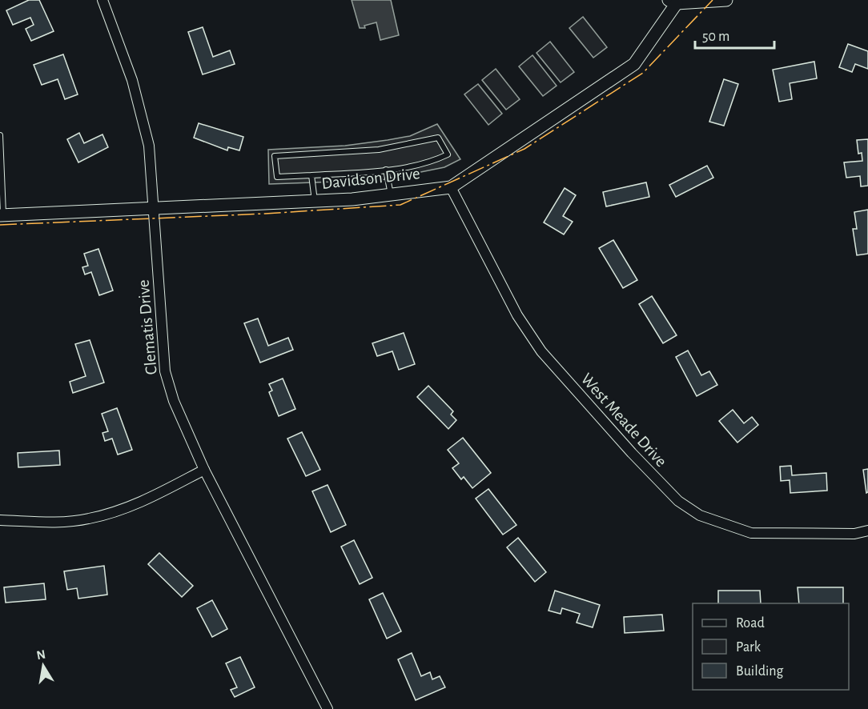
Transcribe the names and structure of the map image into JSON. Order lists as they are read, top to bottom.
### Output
{
  "streets": {
    "street": ["Davidson Drive", "Clematis Drive", "West Meade Drive"]
  },
  "crossings": [
    ["Davidson Drive", "Clematis Drive"],
    ["Davidson Drive", "West Meade Drive"]
  ],
  "legend": ["Road", "Park", "Building"],
  "scale_bar": "50 m",
  "north": "top"
}
